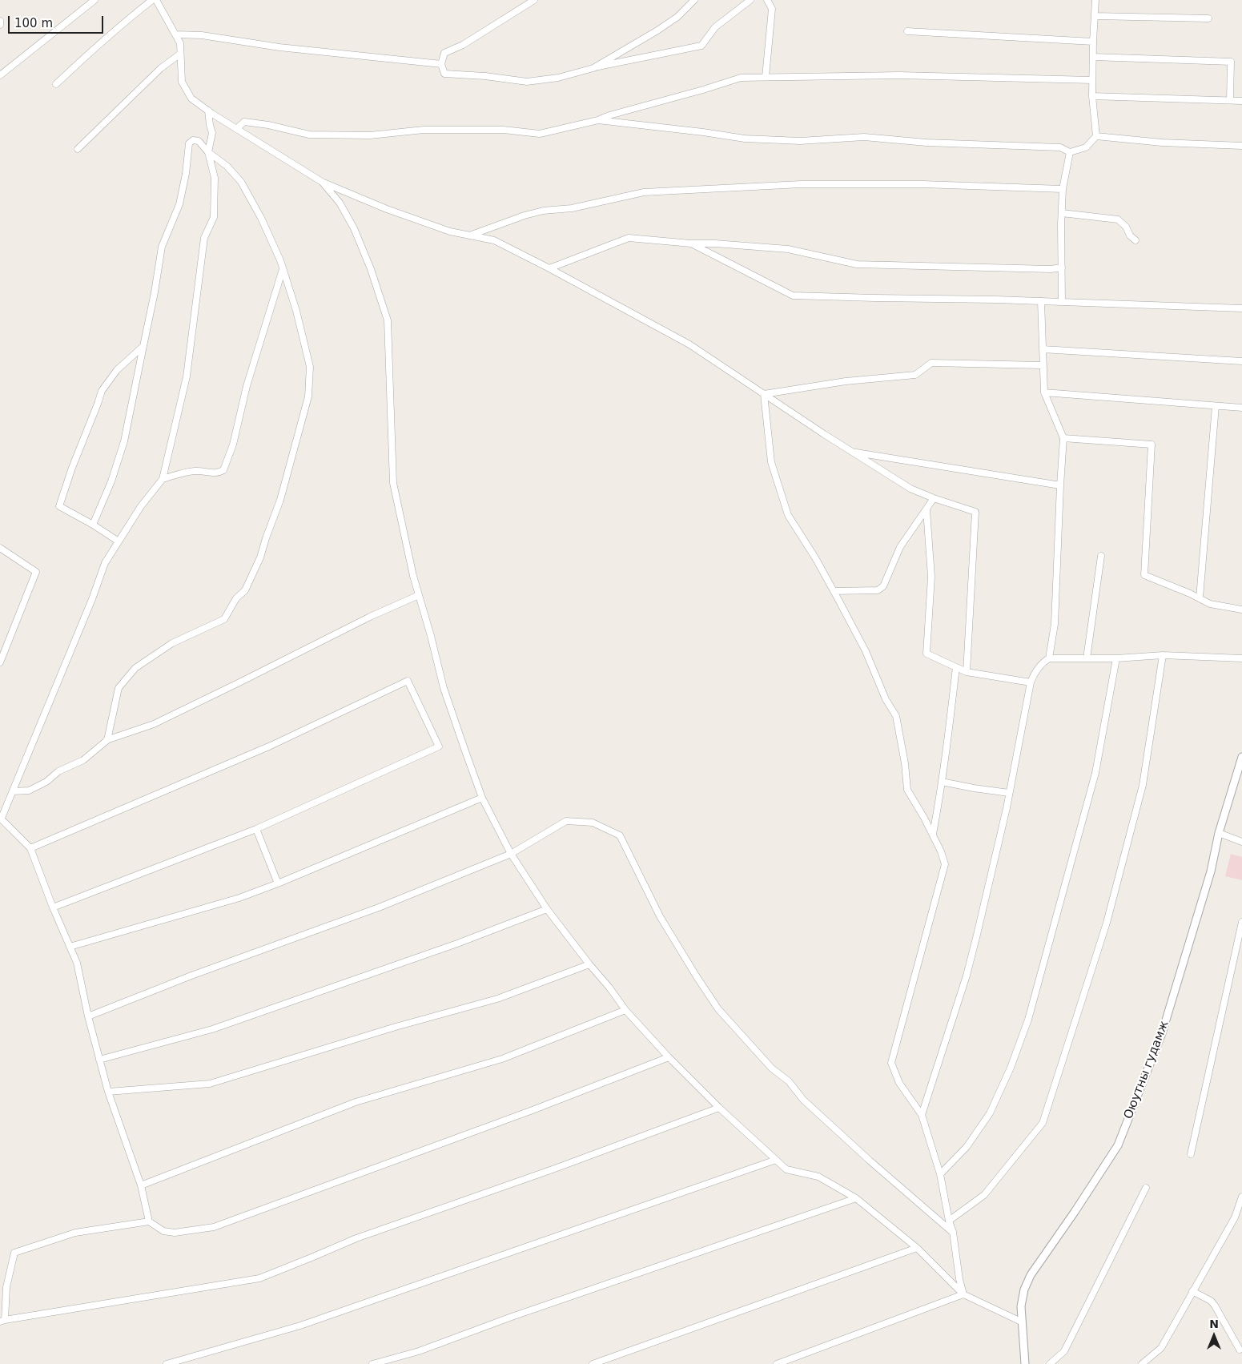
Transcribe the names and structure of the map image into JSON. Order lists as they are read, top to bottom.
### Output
{
  "streets": {
    "street": ["Оюутны гудамж"]
  },
  "scale_bar": "100 m",
  "north": "top"
}
